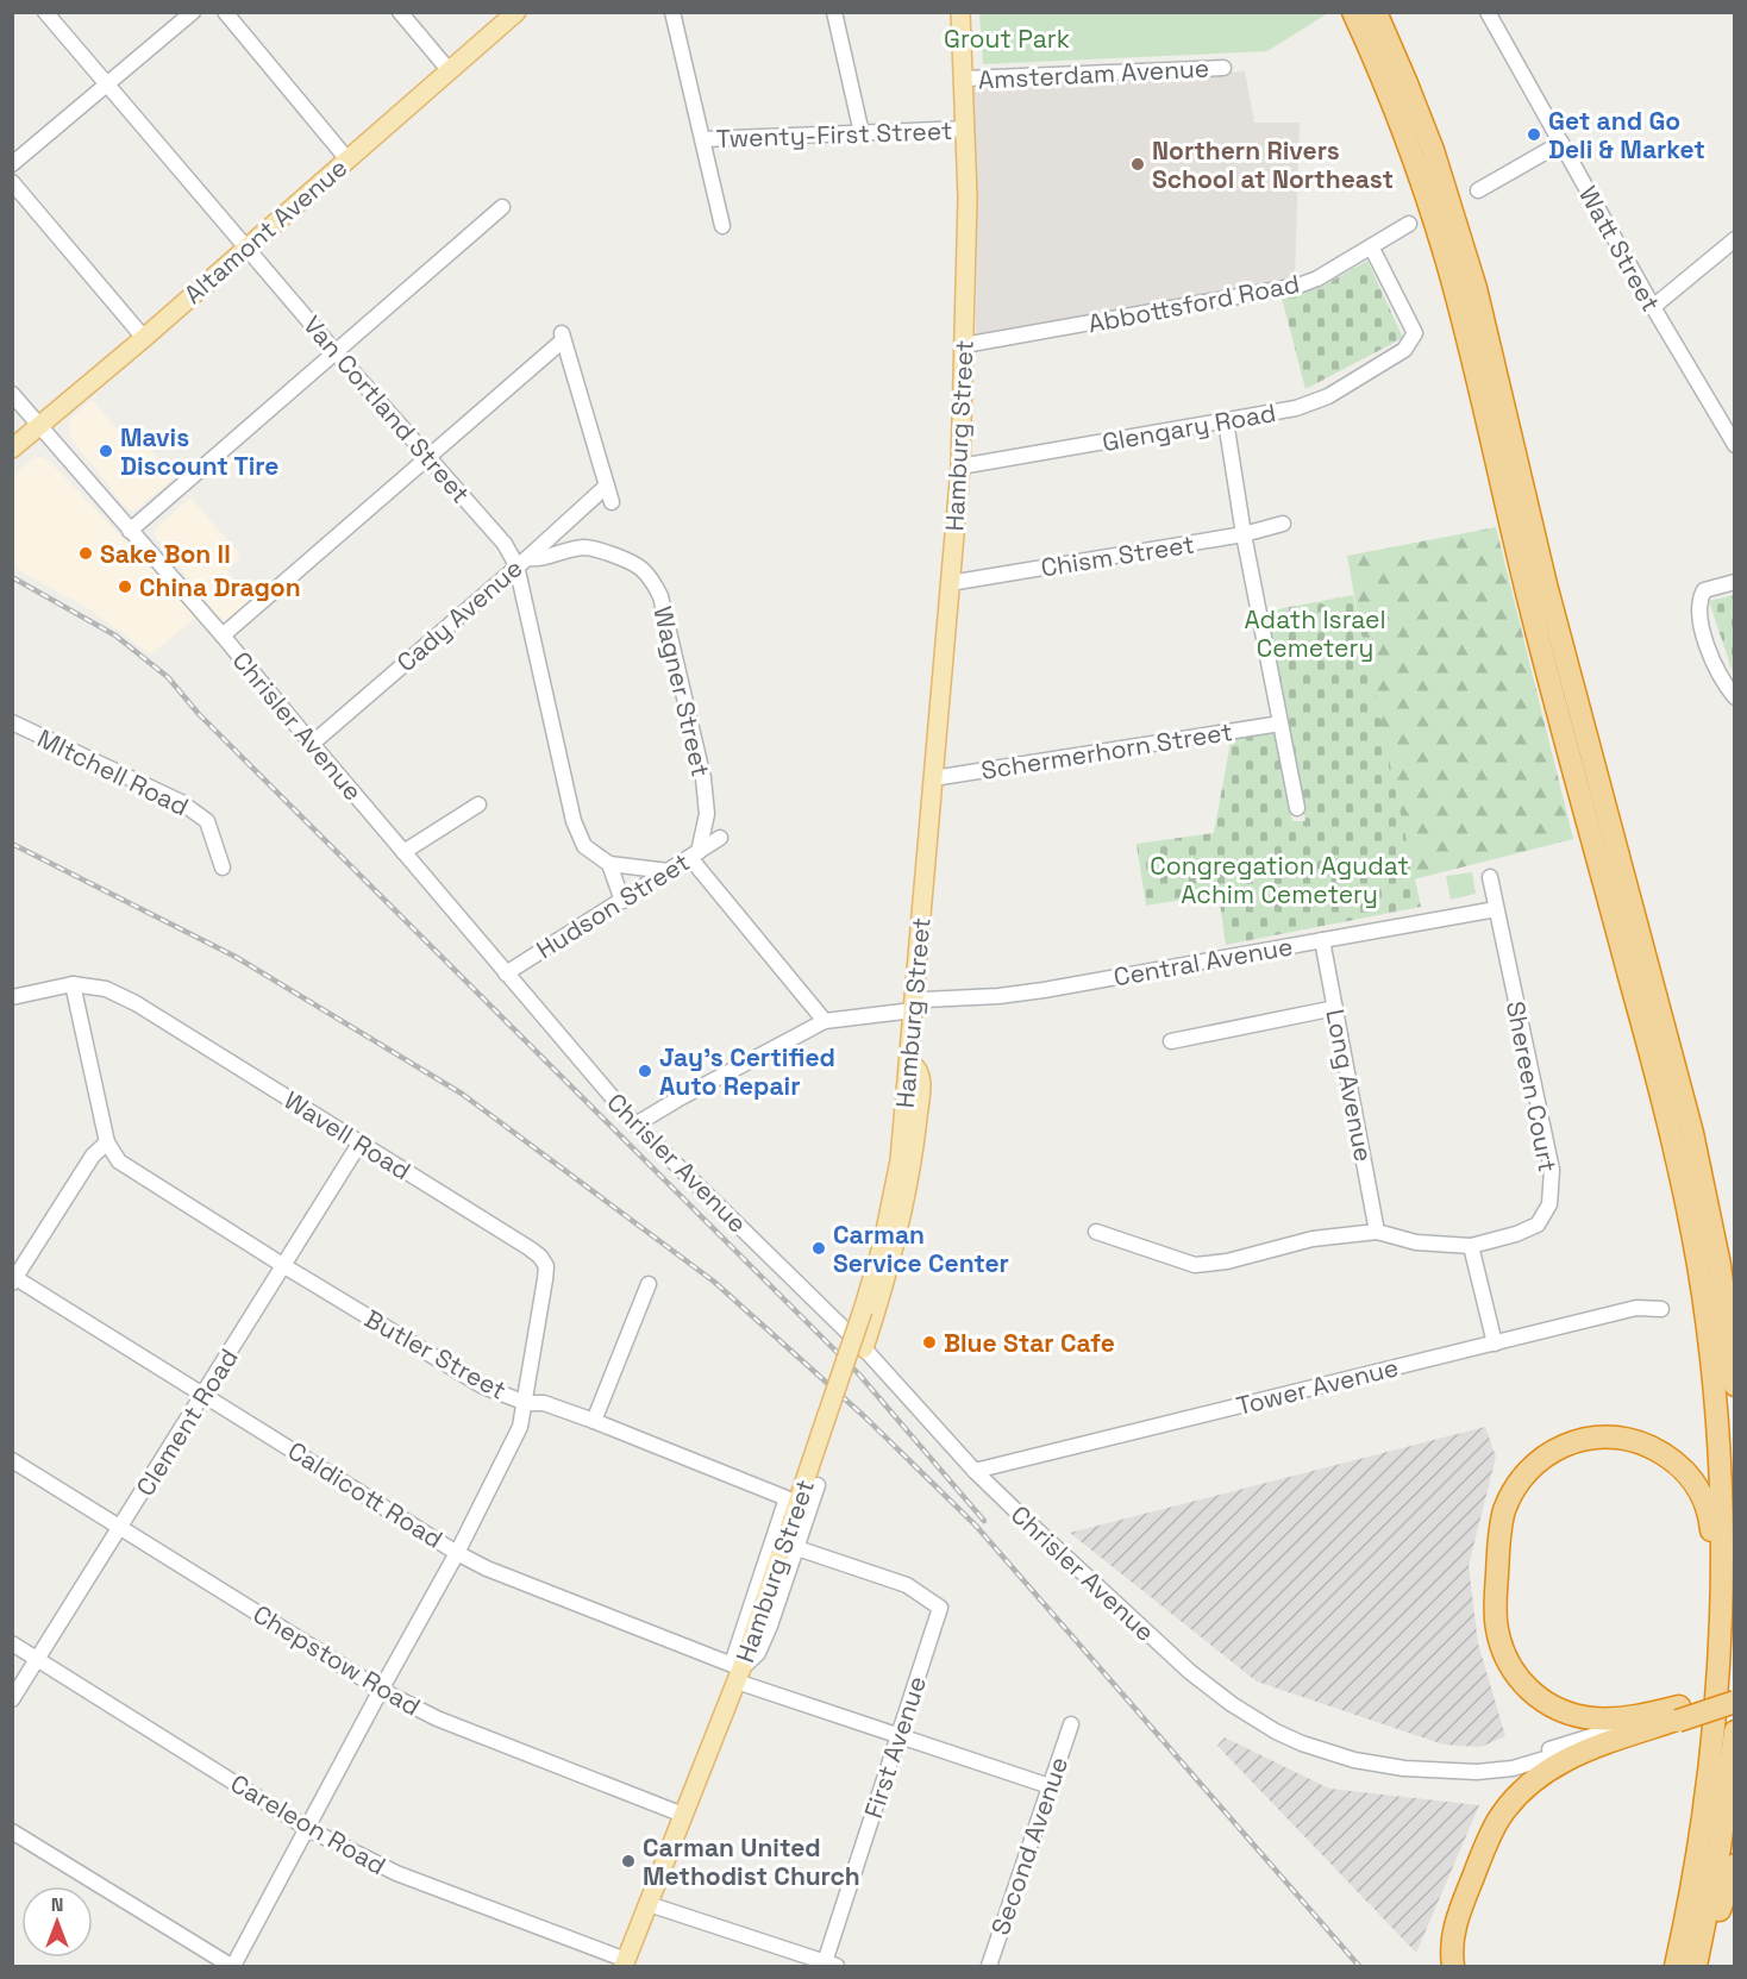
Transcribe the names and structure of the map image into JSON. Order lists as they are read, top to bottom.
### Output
{
  "streets": {
    "main road": ["Altamont Avenue", "Hamburg Street"],
    "street": [
      "Amsterdam Avenue",
      "Twenty-First Street",
      "Watt Street",
      "Abbottsford Road",
      "Van Cortland Street",
      "Glengary Road",
      "Chism Street",
      "Cady Avenue",
      "Wagner Street",
      "Chrisler Avenue",
      "Schermerhorn Street",
      "MItchell Road",
      "Hudson Street",
      "Central Avenue",
      "Long Avenue",
      "Shereen Court",
      "Wavell Road",
      "Butler Street",
      "Tower Avenue",
      "Clement Road",
      "Caldicott Road",
      "Chepstow Road",
      "First Avenue",
      "Careleon Road",
      "Second Avenue"
    ]
  },
  "crossings": [
    ["Amsterdam Avenue", "Hamburg Street"],
    ["Twenty-First Street", "Hamburg Street"],
    ["Altamont Avenue", "Van Cortland Street"],
    ["Altamont Avenue", "Chrisler Avenue"],
    ["Abbottsford Road", "Glengary Road"],
    ["Abbottsford Road", "Hamburg Street"],
    ["Van Cortland Street", "Cady Avenue"],
    ["Van Cortland Street", "Wagner Street"],
    ["Glengary Road", "Hamburg Street"],
    ["Hamburg Street", "Chism Street"],
    ["Hamburg Street", "Schermerhorn Street"],
    ["Hamburg Street", "Central Avenue"],
    ["Hamburg Street", "Butler Street"],
    ["Hamburg Street", "Caldicott Road"],
    ["Hamburg Street", "Chepstow Road"],
    ["Hamburg Street", "Careleon Road"],
    ["Cady Avenue", "Wagner Street"],
    ["Cady Avenue", "Chrisler Avenue"],
    ["Wagner Street", "Hudson Street"],
    ["Chrisler Avenue", "Hudson Street"],
    ["Chrisler Avenue", "Tower Avenue"],
    ["Central Avenue", "Long Avenue"],
    ["Central Avenue", "Shereen Court"],
    ["Long Avenue", "Shereen Court"],
    ["Wavell Road", "Butler Street"],
    ["Wavell Road", "Clement Road"],
    ["Wavell Road", "Caldicott Road"],
    ["Wavell Road", "Chepstow Road"],
    ["Wavell Road", "Careleon Road"],
    ["Butler Street", "Clement Road"],
    ["Butler Street", "Caldicott Road"],
    ["Clement Road", "Caldicott Road"],
    ["Clement Road", "Chepstow Road"],
    ["Clement Road", "Careleon Road"],
    ["Caldicott Road", "First Avenue"],
    ["Caldicott Road", "Second Avenue"]
  ],
  "parks": ["Grout Park", "Adath Israel Cemetery", "Congregation Agudat Achim Cemetery"],
  "places": [
    "Get and Go Deli & Market",
    "Northern Rivers School at Northeast",
    "Mavis Discount Tire",
    "Sake Bon II",
    "China Dragon",
    "Jay's Certified Auto Repair",
    "Carman Service Center",
    "Blue Star Cafe",
    "Carman United Methodist Church"
  ],
  "north": "top"
}
